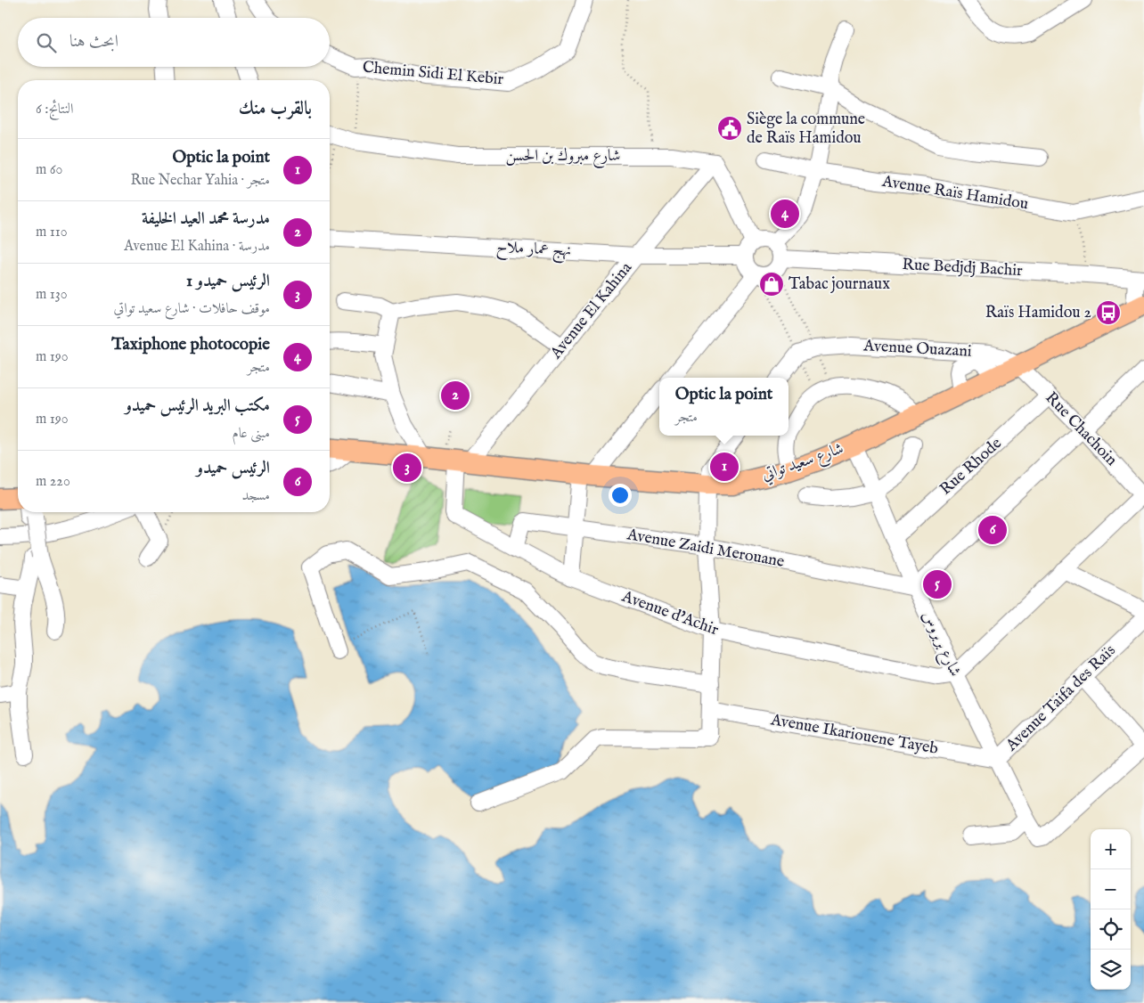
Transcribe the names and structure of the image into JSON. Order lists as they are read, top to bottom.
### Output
{
  "streets": {
    "main road": ["شارع سعيد تواتي"],
    "street": [
      "Chemin Sidi El Kebir",
      "شارع مبروك بن الحسن",
      "Avenue Raïs Hamidou",
      "نهج عمار ملاح",
      "Rue Bedjdj Bachir",
      "Avenue El Kahina",
      "Avenue Ouazani",
      "Rue Chachoin",
      "Rue Rhode",
      "Avenue Zaidi Merouane",
      "Avenue d'Achir",
      "شارع بربروس",
      "Avenue Taifa des Raïs",
      "Avenue Ikariouene Tayeb"
    ]
  },
  "crossings": [
    ["شارع مبروك بن الحسن", "Avenue El Kahina"],
    ["نهج عمار ملاح", "Rue Bedjdj Bachir"],
    ["نهج عمار ملاح", "Avenue El Kahina"],
    ["Avenue El Kahina", "شارع سعيد تواتي"],
    ["Avenue El Kahina", "Avenue d'Achir"],
    ["Avenue Ouazani", "Rue Chachoin"],
    ["Avenue Ouazani", "شارع سعيد تواتي"],
    ["Rue Chachoin", "شارع سعيد تواتي"],
    ["Rue Chachoin", "Rue Rhode"],
    ["شارع سعيد تواتي", "Avenue d'Achir"],
    ["شارع سعيد تواتي", "شارع بربروس"],
    ["Rue Rhode", "شارع بربروس"],
    ["Avenue Zaidi Merouane", "Avenue d'Achir"],
    ["Avenue Zaidi Merouane", "شارع بربروس"],
    ["Avenue d'Achir", "شارع بربروس"],
    ["شارع بربروس", "Avenue Taifa des Raïs"],
    ["شارع بربروس", "Avenue Ikariouene Tayeb"],
    ["Avenue Taifa des Raïs", "Avenue Ikariouene Tayeb"]
  ],
  "places": {
    "public building": ["Siège la commune de Raïs Hamidou"],
    "shop": ["Tabac journaux"],
    "bus stop": ["Raïs Hamidou 2"]
  },
  "page": {
    "search": "ابحث هنا",
    "heading": ["بالقرب منك", "النتائج: 6"],
    "list": [
      {
        "mark": "1",
        "name": "Optic la point",
        "note": "متجر · Rue Nechar Yahia",
        "value": "60 m"
      },
      {
        "mark": "2",
        "name": "مدرسة محمد العيد الخليفة",
        "note": "مدرسة · Avenue El Kahina",
        "value": "110 m"
      },
      {
        "mark": "3",
        "name": "الرئيس حميدو 1",
        "note": "موقف حافلات · شارع سعيد تواتي",
        "value": "130 m"
      },
      {
        "mark": "4",
        "name": "Taxiphone photocopie",
        "note": "متجر",
        "value": "190 m"
      },
      {
        "mark": "5",
        "name": "مكتب البريد الرئيس حميدو",
        "note": "مبنى عام",
        "value": "190 m"
      },
      {
        "mark": "6",
        "name": "الرئيس حميدو",
        "note": "مسجد",
        "value": "220 m"
      }
    ],
    "pins": [
      "4",
      "2",
      "1",
      "3",
      "6",
      "5"
    ],
    "popup": ["Optic la point", "متجر"],
    "map_buttons": ["+", "−"]
  }
}
